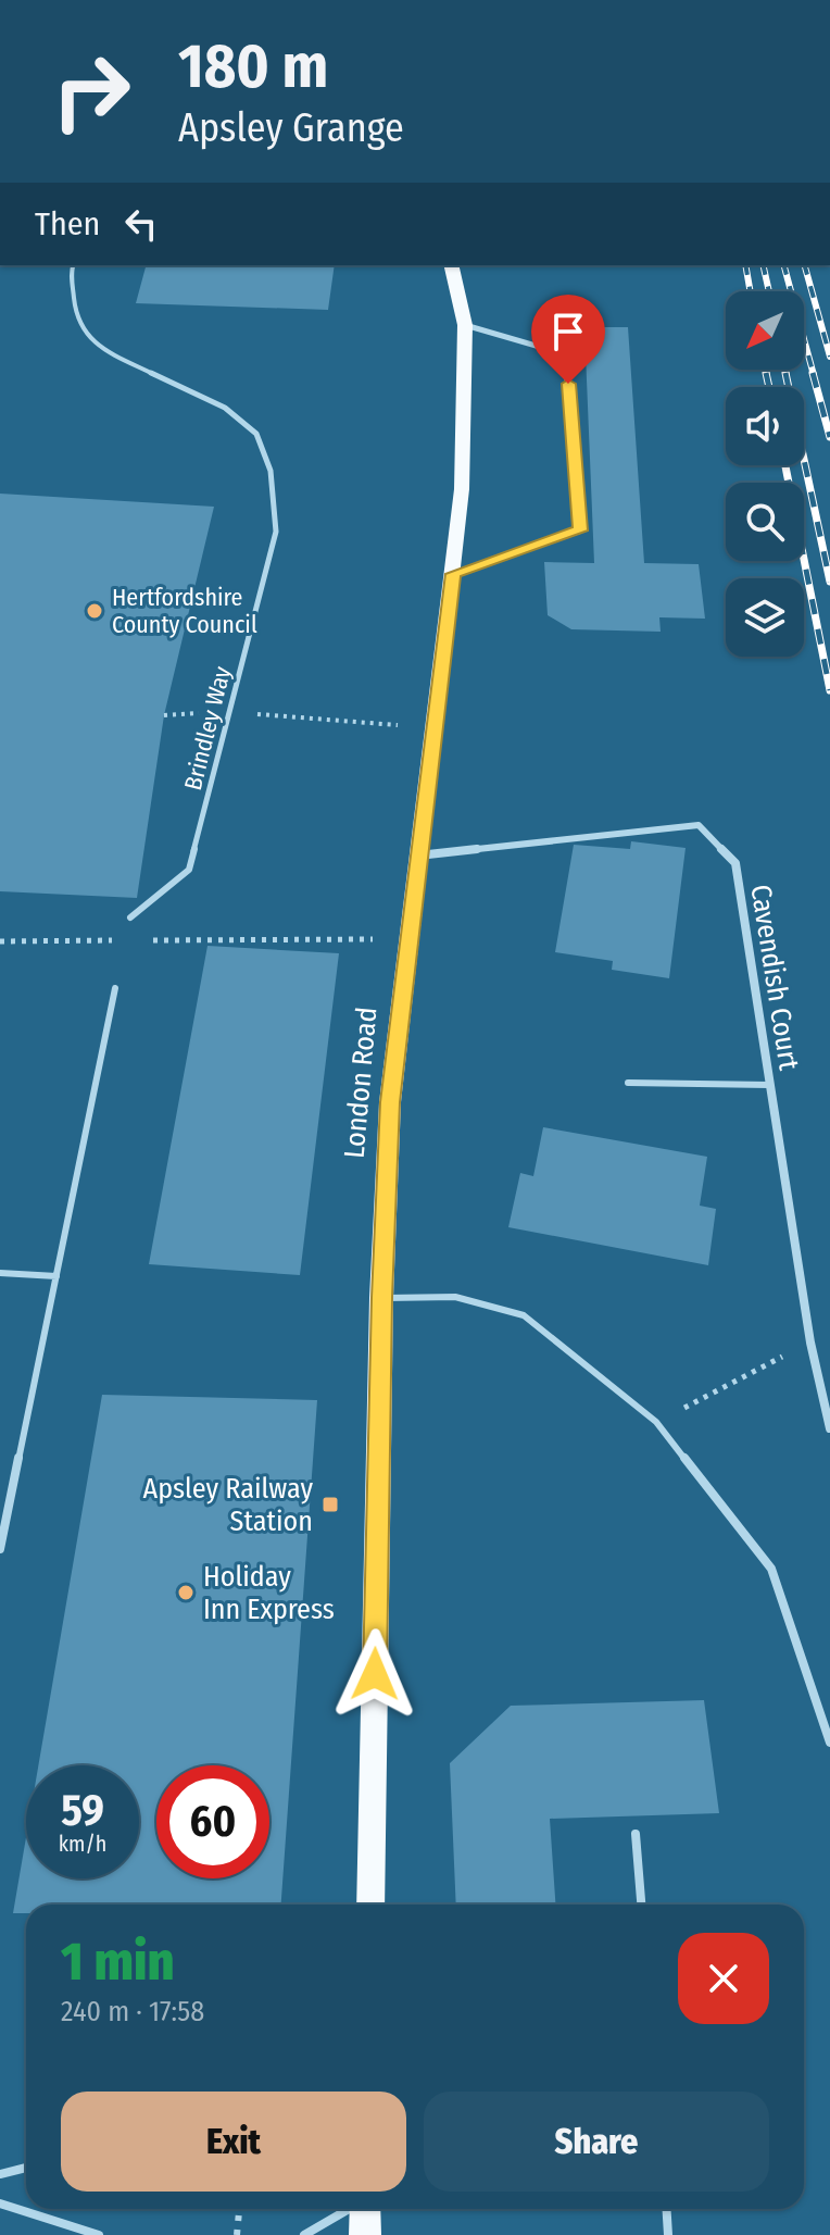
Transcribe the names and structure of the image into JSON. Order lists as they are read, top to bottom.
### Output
{
  "streets": {
    "main road": ["London Road"],
    "street": ["Cavendish Court"],
    "lane": ["Brindley Way"]
  },
  "crossings": [
    ["Cavendish Court", "London Road"]
  ],
  "places": {
    "other": ["Hertfordshire County Council", "Holiday Inn Express"],
    "transit": ["Apsley Railway Station"]
  },
  "north": "bottom left",
  "page": {
    "turn": ["180 m", "Apsley Grange"],
    "then": "Then",
    "speed": "59 km/h",
    "limit": "60",
    "heading": ["1 min", "240 m · 17:58"],
    "buttons": ["Exit", "Share"]
  }
}
